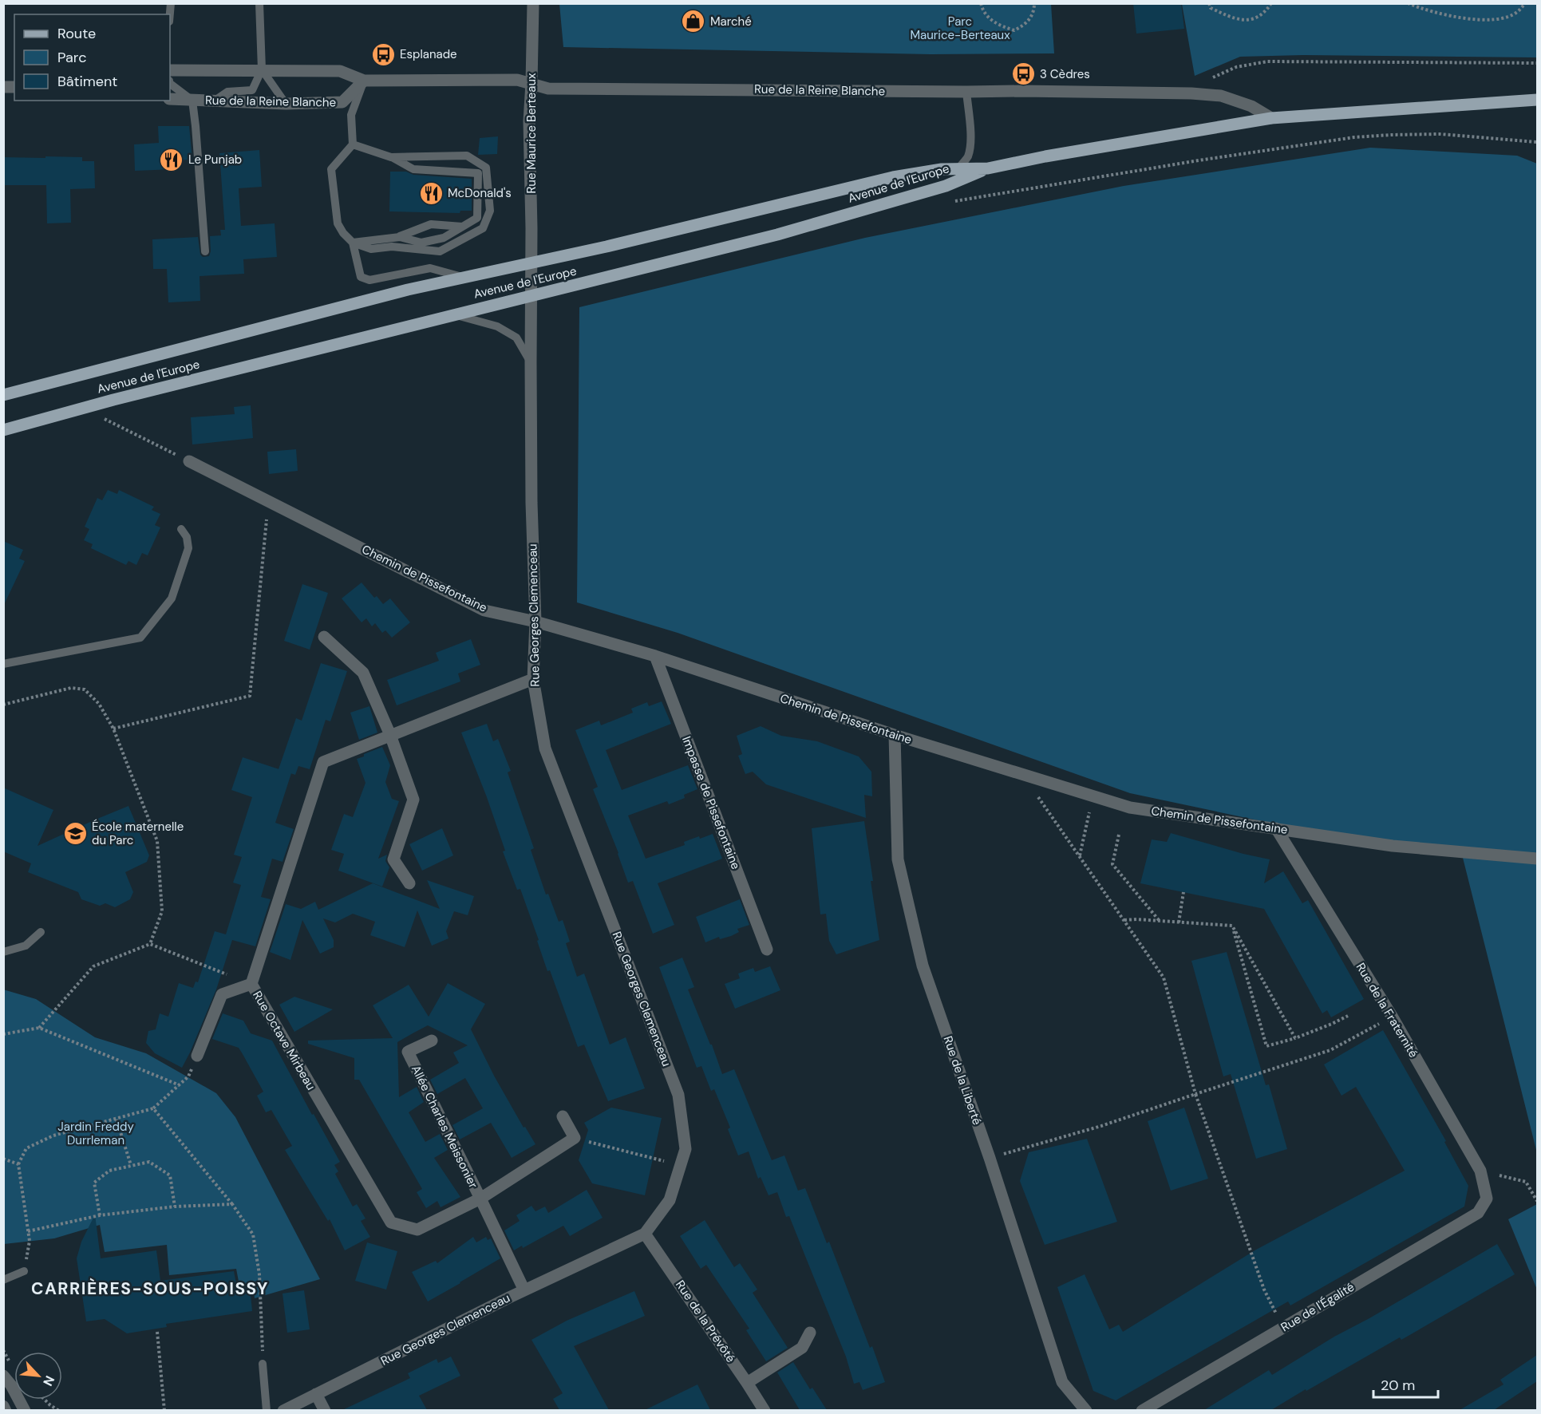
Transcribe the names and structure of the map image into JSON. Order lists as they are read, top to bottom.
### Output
{
  "streets": {
    "main road": ["Avenue de l'Europe"],
    "street": [
      "Rue de la Reine Blanche",
      "Rue Maurice Berteaux",
      "Chemin de Pissefontaine",
      "Rue Georges Clemenceau",
      "Impasse de Pissefontaine",
      "Rue de la Fraternité",
      "Rue Octave Mirbeau",
      "Rue de la Liberté",
      "Allée Charles Meissonier",
      "Rue de l'Égalité",
      "Rue de la Prévôté"
    ]
  },
  "crossings": [
    ["Rue de la Reine Blanche", "Rue Maurice Berteaux"],
    ["Rue Maurice Berteaux", "Avenue de l'Europe"],
    ["Rue Maurice Berteaux", "Rue Georges Clemenceau"],
    ["Avenue de l'Europe", "Rue Georges Clemenceau"],
    ["Chemin de Pissefontaine", "Rue Georges Clemenceau"],
    ["Chemin de Pissefontaine", "Impasse de Pissefontaine"],
    ["Chemin de Pissefontaine", "Rue de la Fraternité"],
    ["Chemin de Pissefontaine", "Rue de la Liberté"],
    ["Rue Georges Clemenceau", "Rue Octave Mirbeau"],
    ["Rue Georges Clemenceau", "Rue de la Prévôté"],
    ["Rue de la Fraternité", "Rue de l'Égalité"],
    ["Rue Octave Mirbeau", "Allée Charles Meissonier"]
  ],
  "districts": ["CARRIÈRES-SOUS-POISSY"],
  "parks": ["Parc Maurice-Berteaux", "Jardin Freddy Durrleman"],
  "places": {
    "shop": ["Marché"],
    "bus stop": ["Esplanade", "3 Cèdres"],
    "restaurant": ["Le Punjab", "McDonald's"],
    "school or university": ["École maternelle du Parc"]
  },
  "legend": ["Route", "Parc", "Bâtiment"],
  "scale_bar": "20 m",
  "north": "bottom right"
}
